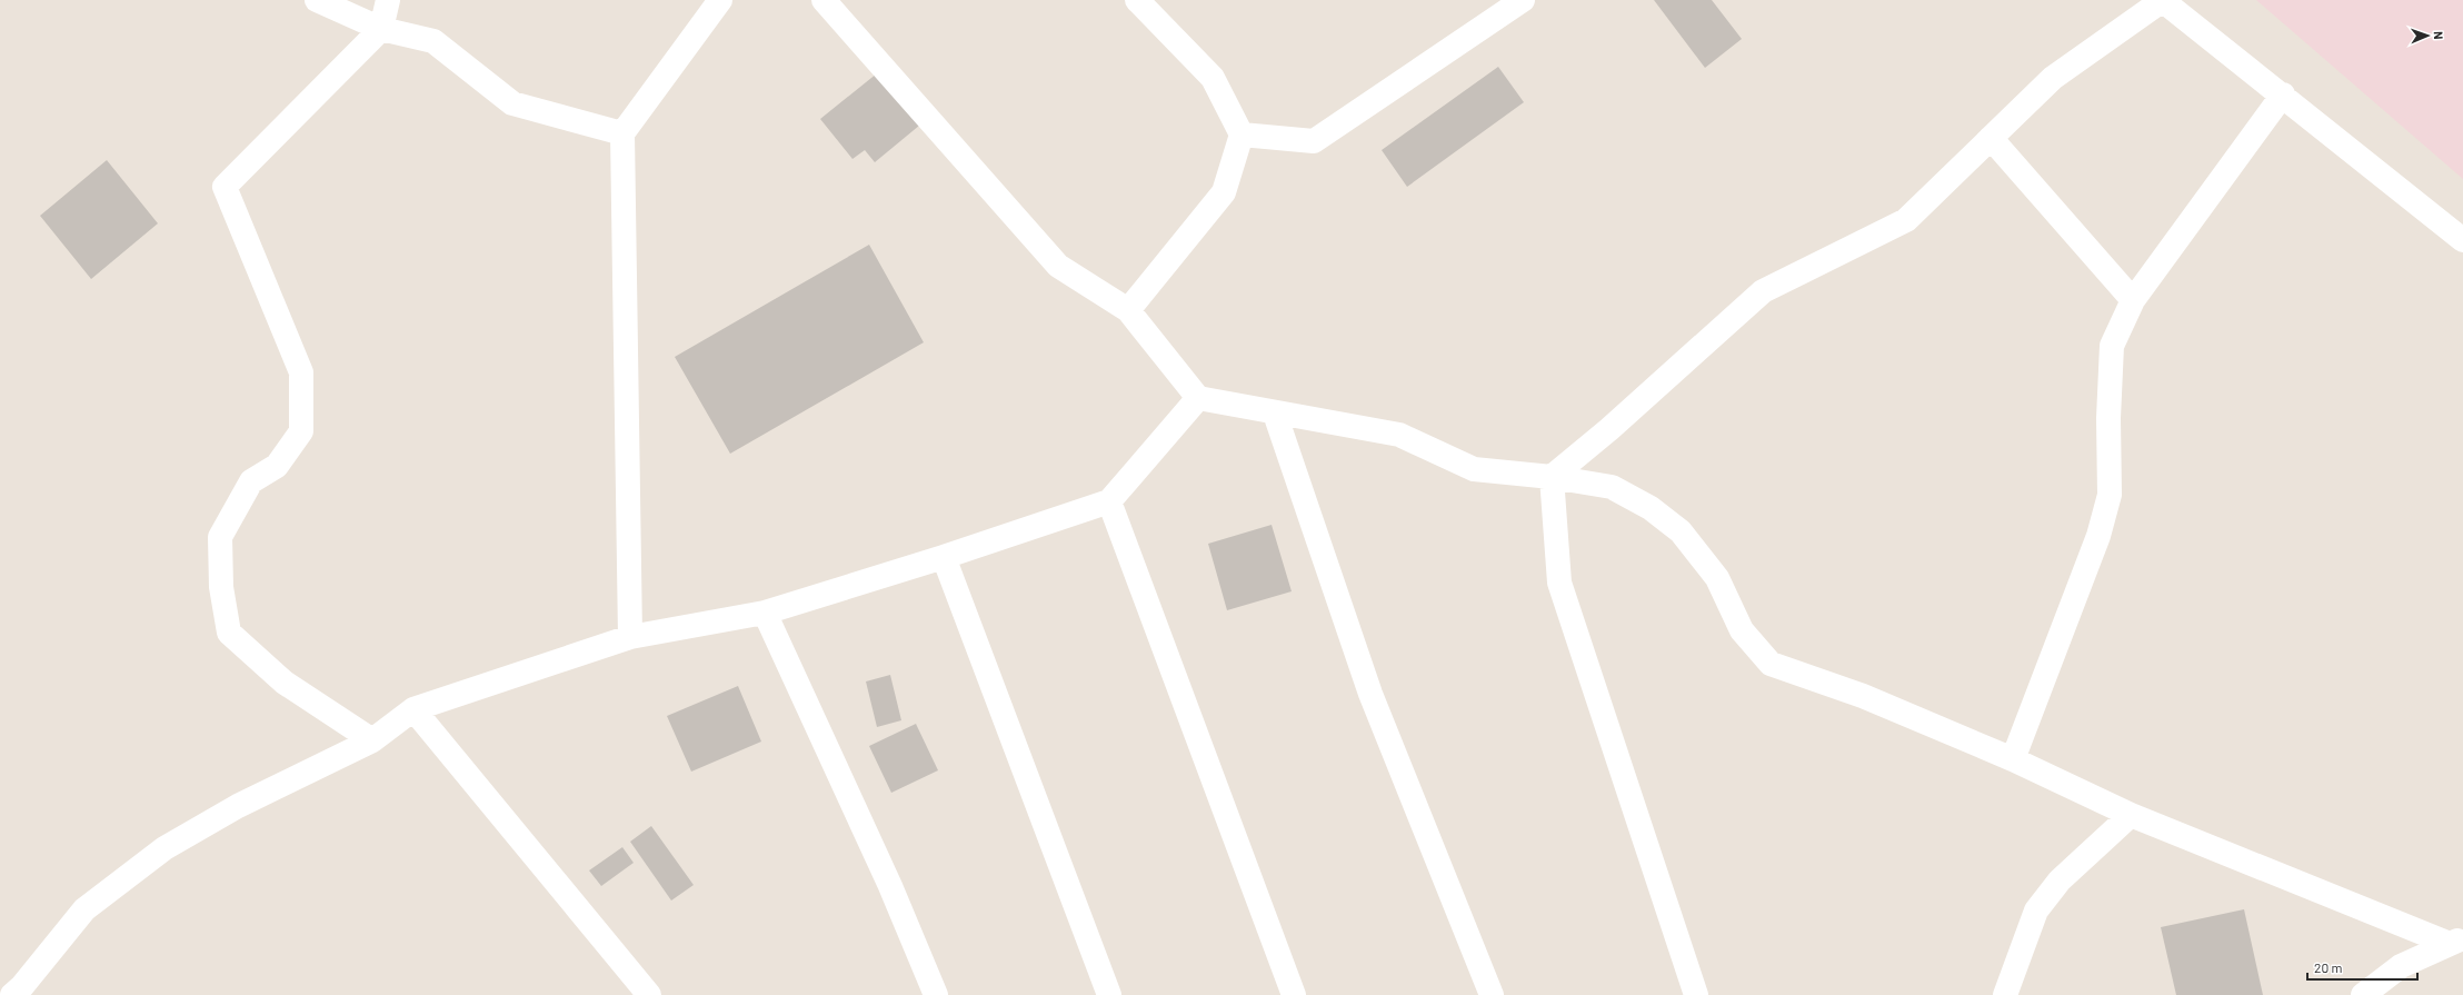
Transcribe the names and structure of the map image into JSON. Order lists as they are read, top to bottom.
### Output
{
  "scale_bar": "20 m",
  "north": "right"
}
